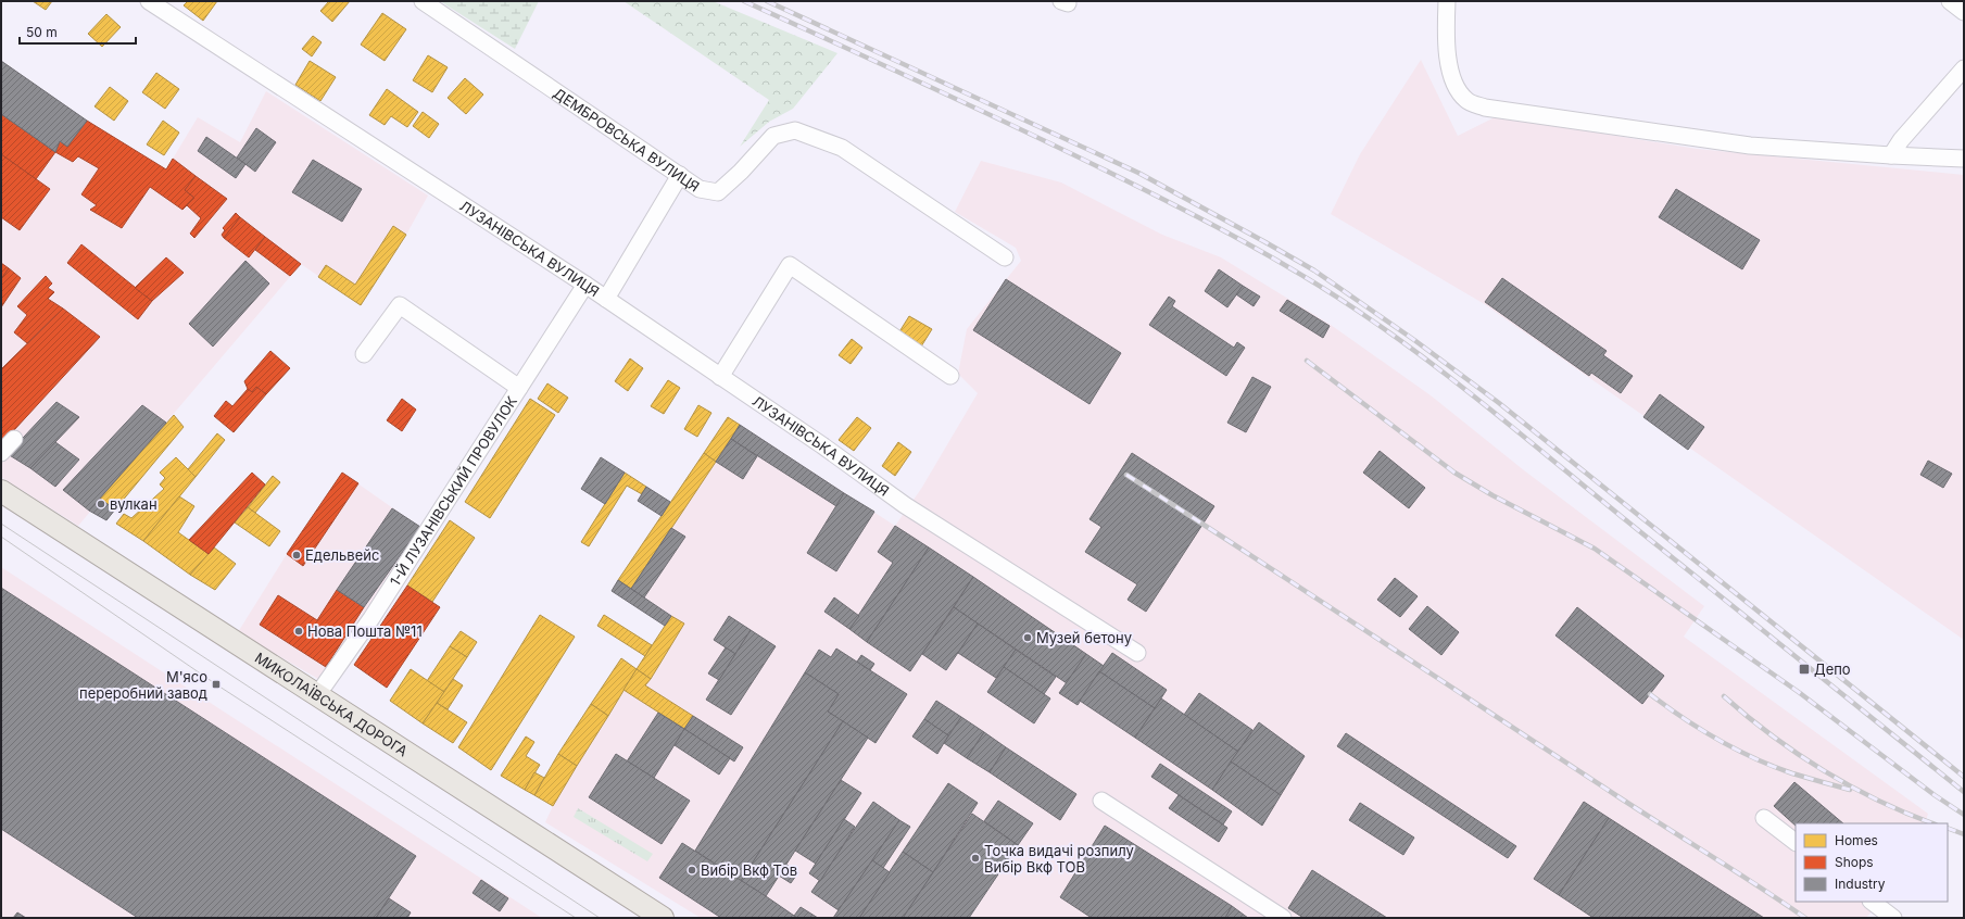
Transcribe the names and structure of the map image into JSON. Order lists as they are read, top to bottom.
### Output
{
  "streets": {
    "main road": ["МИКОЛАЇВСЬКА ДОРОГА"],
    "street": ["ДЕМБРОВСЬКА ВУЛИЦЯ", "ЛУЗАНІВСЬКА ВУЛИЦЯ", "1-Й ЛУЗАНІВСЬКИЙ ПРОВУЛОК"]
  },
  "crossings": [
    ["ЛУЗАНІВСЬКА ВУЛИЦЯ", "1-Й ЛУЗАНІВСЬКИЙ ПРОВУЛОК"],
    ["1-Й ЛУЗАНІВСЬКИЙ ПРОВУЛОК", "МИКОЛАЇВСЬКА ДОРОГА"]
  ],
  "places": {
    "other": [
      "вулкан",
      "Едельвейс",
      "Нова Пошта №11",
      "Музей бетону",
      "Точка видачі розпилу Вибір Вкф ТОВ",
      "Вибір Вкф Тов"
    ],
    "transit": ["Депо", "М'ясо переробний завод"]
  },
  "legend": ["Homes", "Shops", "Industry"],
  "scale_bar": "50 m"
}
